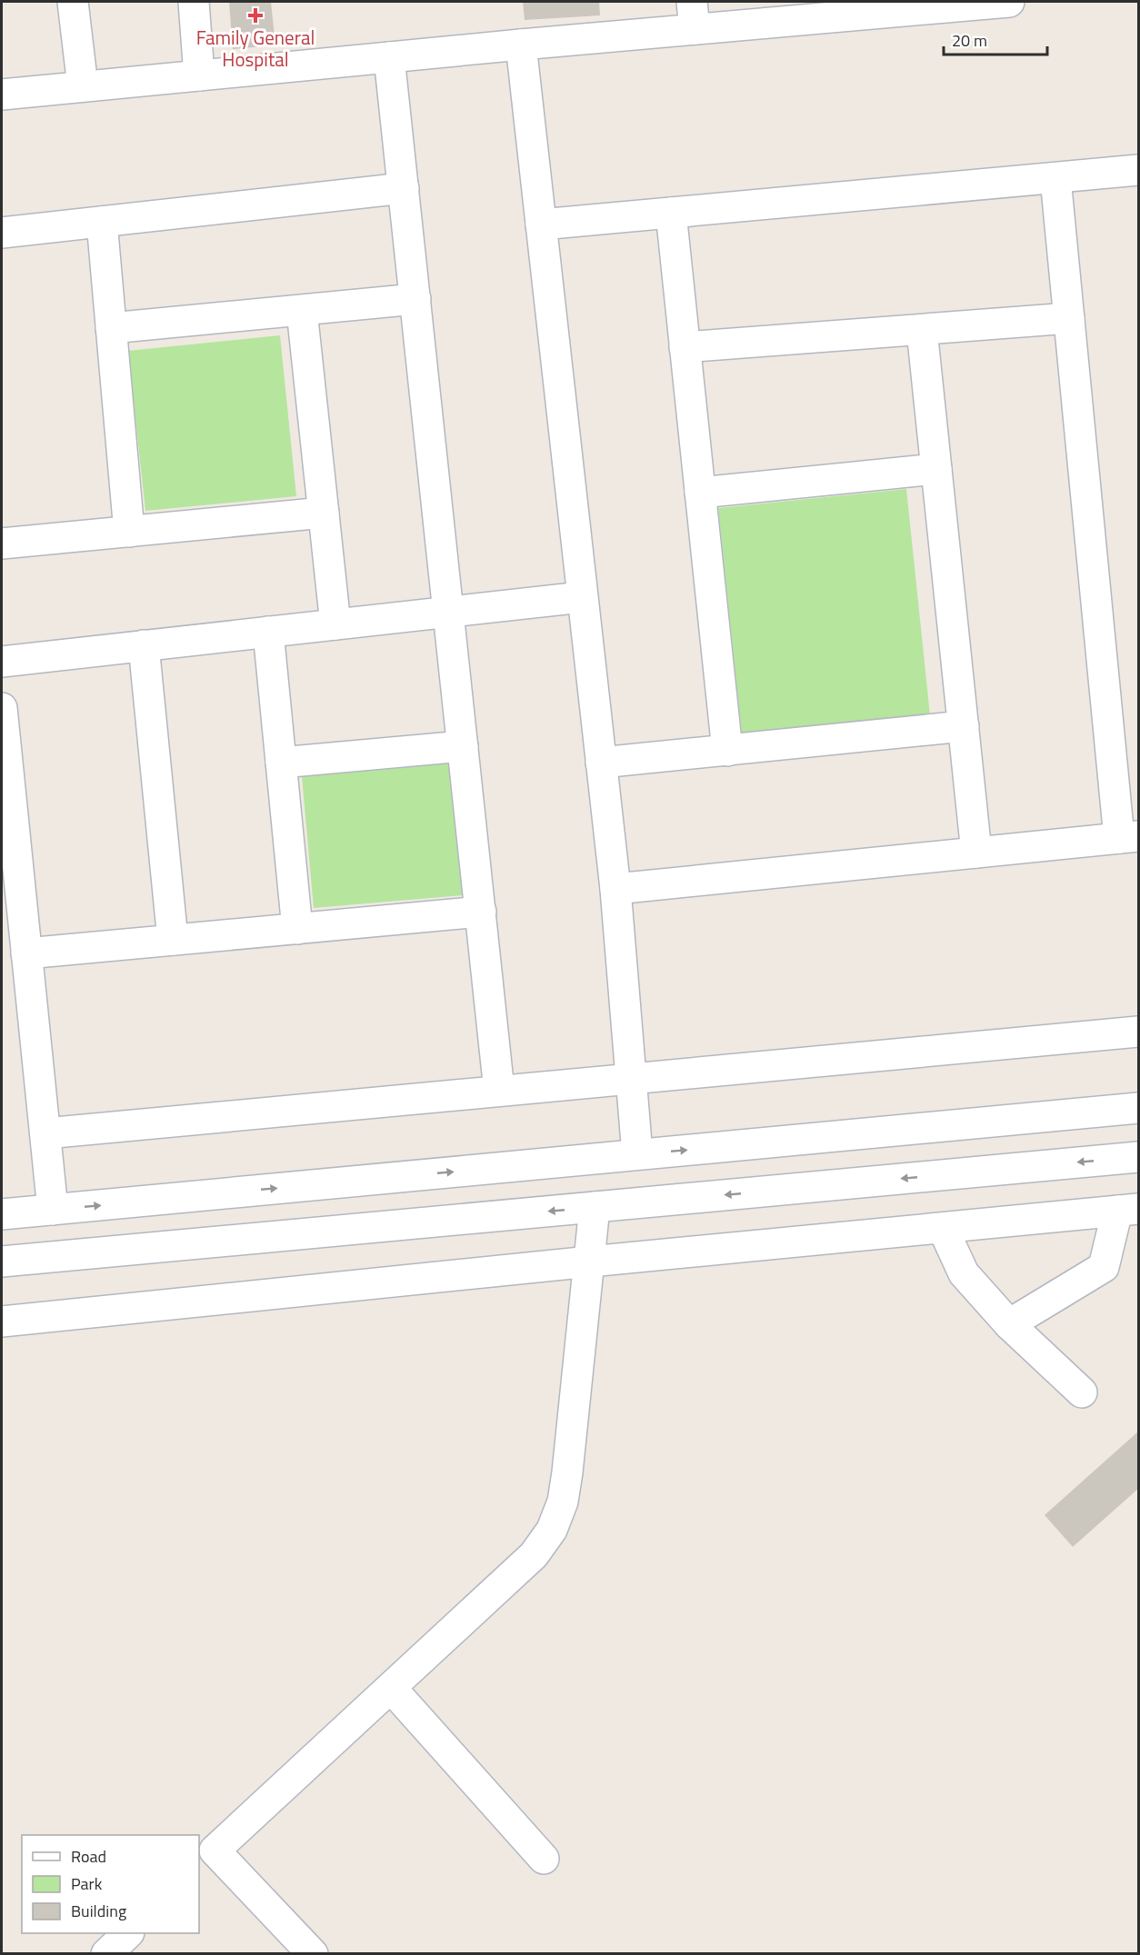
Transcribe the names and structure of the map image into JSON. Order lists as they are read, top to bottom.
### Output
{
  "places": {
    "health": ["Family General Hospital"]
  },
  "legend": ["Road", "Park", "Building"],
  "scale_bar": "20 m"
}
